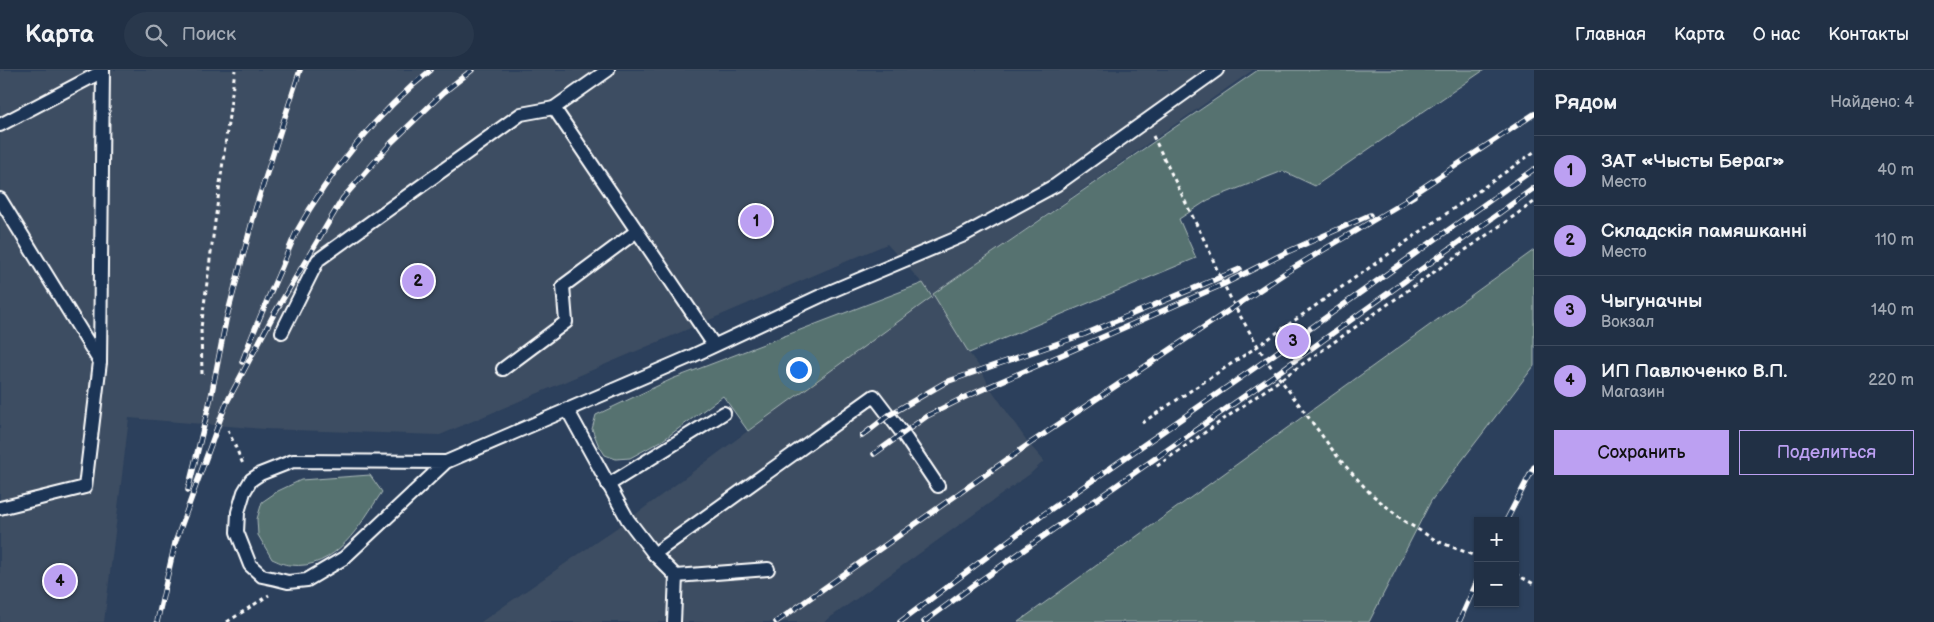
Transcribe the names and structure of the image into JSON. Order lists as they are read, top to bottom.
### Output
{
  "page": {
    "header": "Карта",
    "search": "Поиск",
    "nav": [
      "Главная",
      "Карта",
      "О нас",
      "Контакты"
    ],
    "heading": ["Рядом", "Найдено: 4"],
    "list": [
      {
        "mark": "1",
        "name": "ЗАТ «Чысты Бераг»",
        "note": "Место",
        "value": "40 m"
      },
      {
        "mark": "2",
        "name": "Складскія памяшканні",
        "note": "Место",
        "value": "110 m"
      },
      {
        "mark": "3",
        "name": "Чыгуначны",
        "note": "Вокзал",
        "value": "140 m"
      },
      {
        "mark": "4",
        "name": "ИП Павлюченко В.П.",
        "note": "Магазин",
        "value": "220 m"
      }
    ],
    "pins": [
      "1",
      "2",
      "3",
      "4"
    ],
    "buttons": ["Сохранить", "Поделиться"],
    "map_buttons": ["+", "−"]
  }
}
